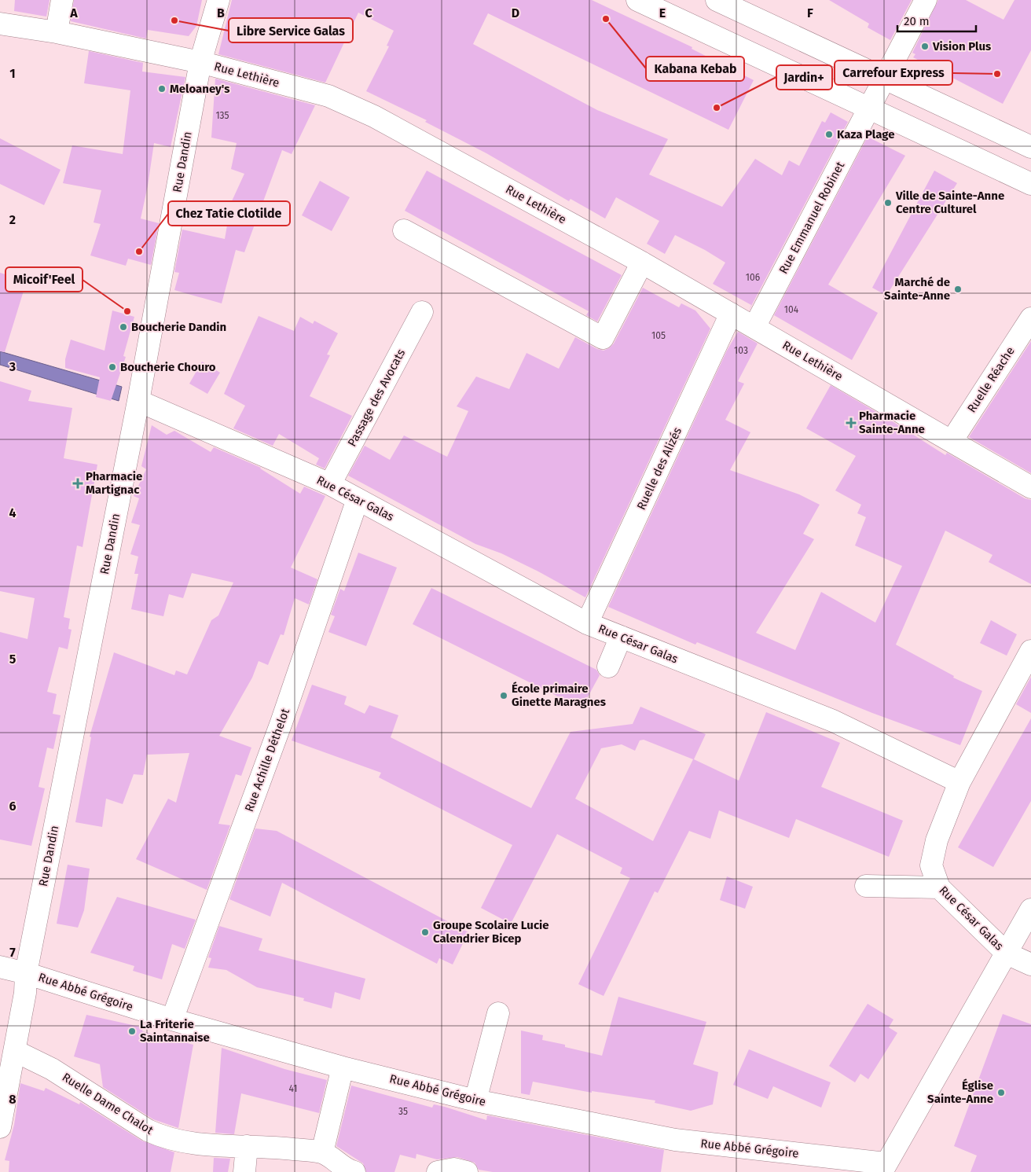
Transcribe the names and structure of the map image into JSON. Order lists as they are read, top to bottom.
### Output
{
  "streets": {
    "street": [
      "Rue Lethière",
      "Rue Dandin",
      "Rue Emmanuel Robinet",
      "Ruelle Réache",
      "Passage des Avocats",
      "Ruelle des Alizés",
      "Rue César Galas",
      "Rue Achille Déthelot",
      "Rue Abbé Grégoire",
      "Ruelle Dame Chalot"
    ]
  },
  "crossings": [
    ["Rue Lethière", "Rue Dandin"],
    ["Rue Lethière", "Rue Emmanuel Robinet"],
    ["Rue Lethière", "Ruelle Réache"],
    ["Rue Lethière", "Ruelle des Alizés"],
    ["Rue Dandin", "Rue César Galas"],
    ["Rue Dandin", "Rue Abbé Grégoire"],
    ["Rue Dandin", "Ruelle Dame Chalot"],
    ["Passage des Avocats", "Rue César Galas"],
    ["Ruelle des Alizés", "Rue César Galas"],
    ["Rue César Galas", "Rue Achille Déthelot"],
    ["Rue Achille Déthelot", "Rue Abbé Grégoire"]
  ],
  "places": {
    "other": [
      "Kabana Kebab",
      "Libre Service Galas",
      "Vision Plus",
      "Carrefour Express",
      "Meloaney's",
      "Jardin+",
      "Kaza Plage",
      "Ville de Sainte-Anne Centre Culturel",
      "Chez Tatie Clotilde",
      "Marché de Sainte-Anne",
      "Micoif'Feel",
      "Boucherie Dandin",
      "Boucherie Chouro",
      "École primaire Ginette Maragnes",
      "Groupe Scolaire Lucie Calendrier Bicep",
      "La Friterie Saintannaise",
      "Église Sainte-Anne"
    ],
    "health": ["Pharmacie Sainte-Anne", "Pharmacie Martignac"]
  },
  "house_numbers": [
    "135",
    "106",
    "104",
    "105",
    "103",
    "41",
    "35"
  ],
  "scale_bar": "20 m",
  "grid": {
    "columns": [
      "A",
      "B",
      "C",
      "D",
      "E",
      "F"
    ],
    "rows": [
      "1",
      "2",
      "3",
      "4",
      "5",
      "6",
      "7",
      "8"
    ]
  }
}
